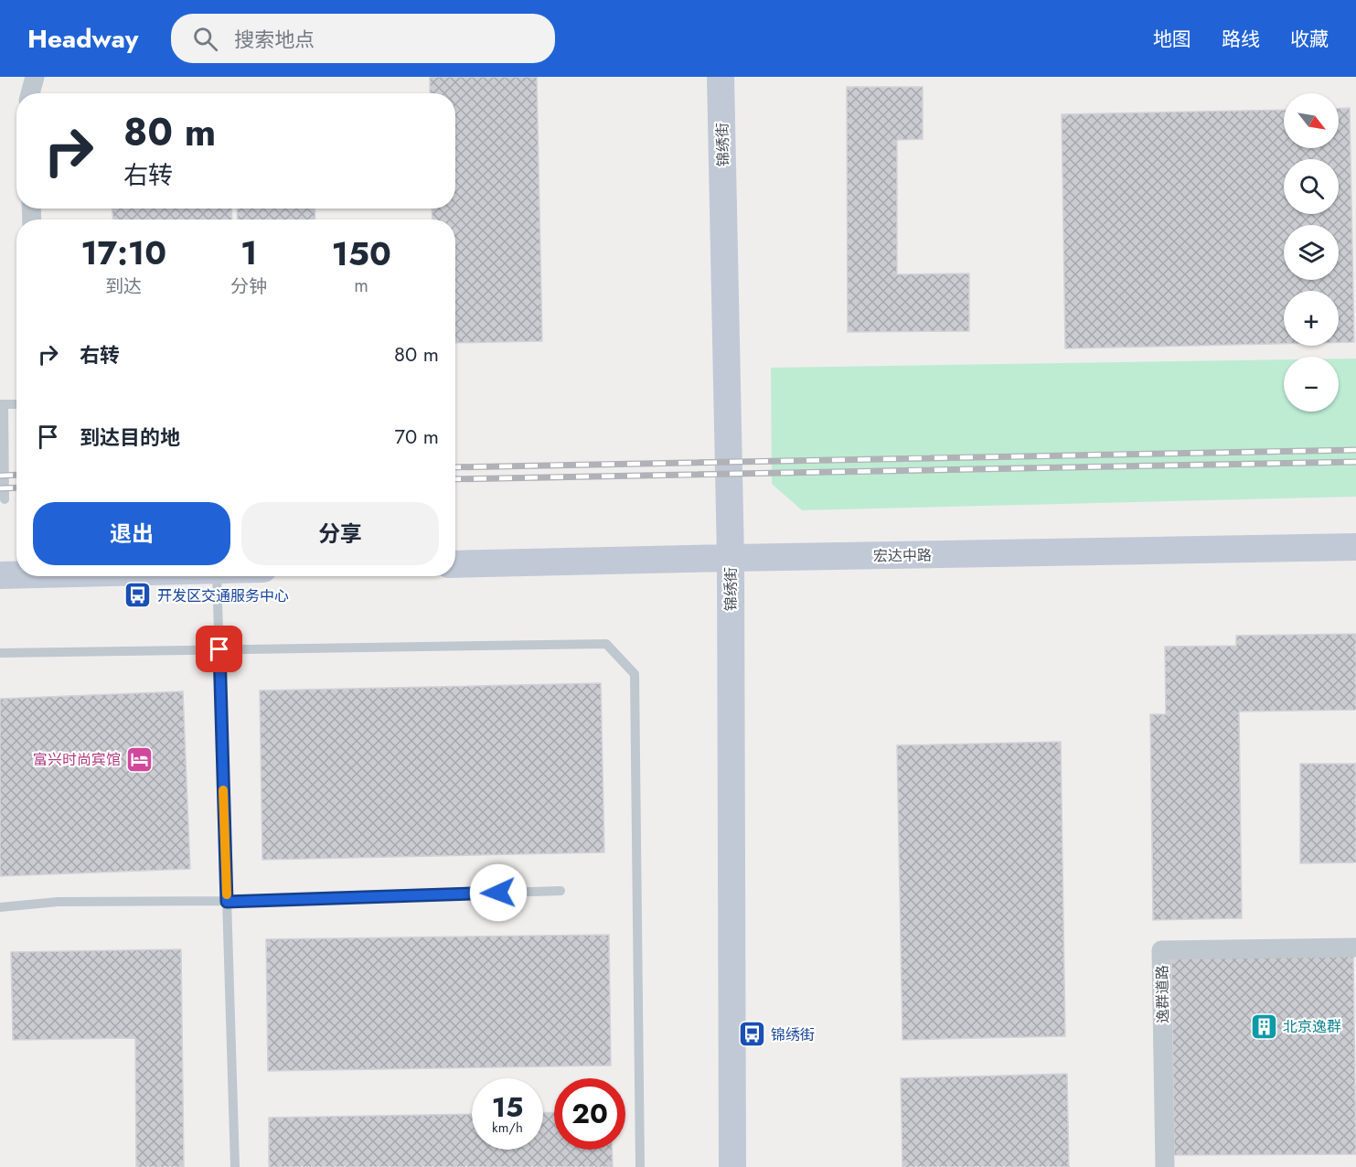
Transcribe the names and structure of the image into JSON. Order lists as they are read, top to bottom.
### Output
{
  "streets": {
    "street": ["锦绣街", "宏达中路", "逸群道路"]
  },
  "crossings": [
    ["锦绣街", "宏达中路"]
  ],
  "places": {
    "bus stop": ["开发区交通服务中心", "锦绣街"],
    "hotel": ["富兴时尚宾馆"],
    "building": ["北京逸群"]
  },
  "north": "bottom right",
  "page": {
    "header": "Headway",
    "search": "搜索地点",
    "nav": ["地图", "路线", "收藏"],
    "map_buttons": ["+", "−"],
    "turn": ["80 m", "右转"],
    "eta": [
      "17:10",
      "到达",
      "1",
      "分钟",
      "150",
      "m"
    ],
    "list": [
      {
        "name": "右转",
        "value": "80 m"
      },
      {
        "name": "到达目的地",
        "value": "70 m"
      }
    ],
    "buttons": ["退出", "分享"],
    "speed": "15 km/h",
    "limit": "20"
  }
}
